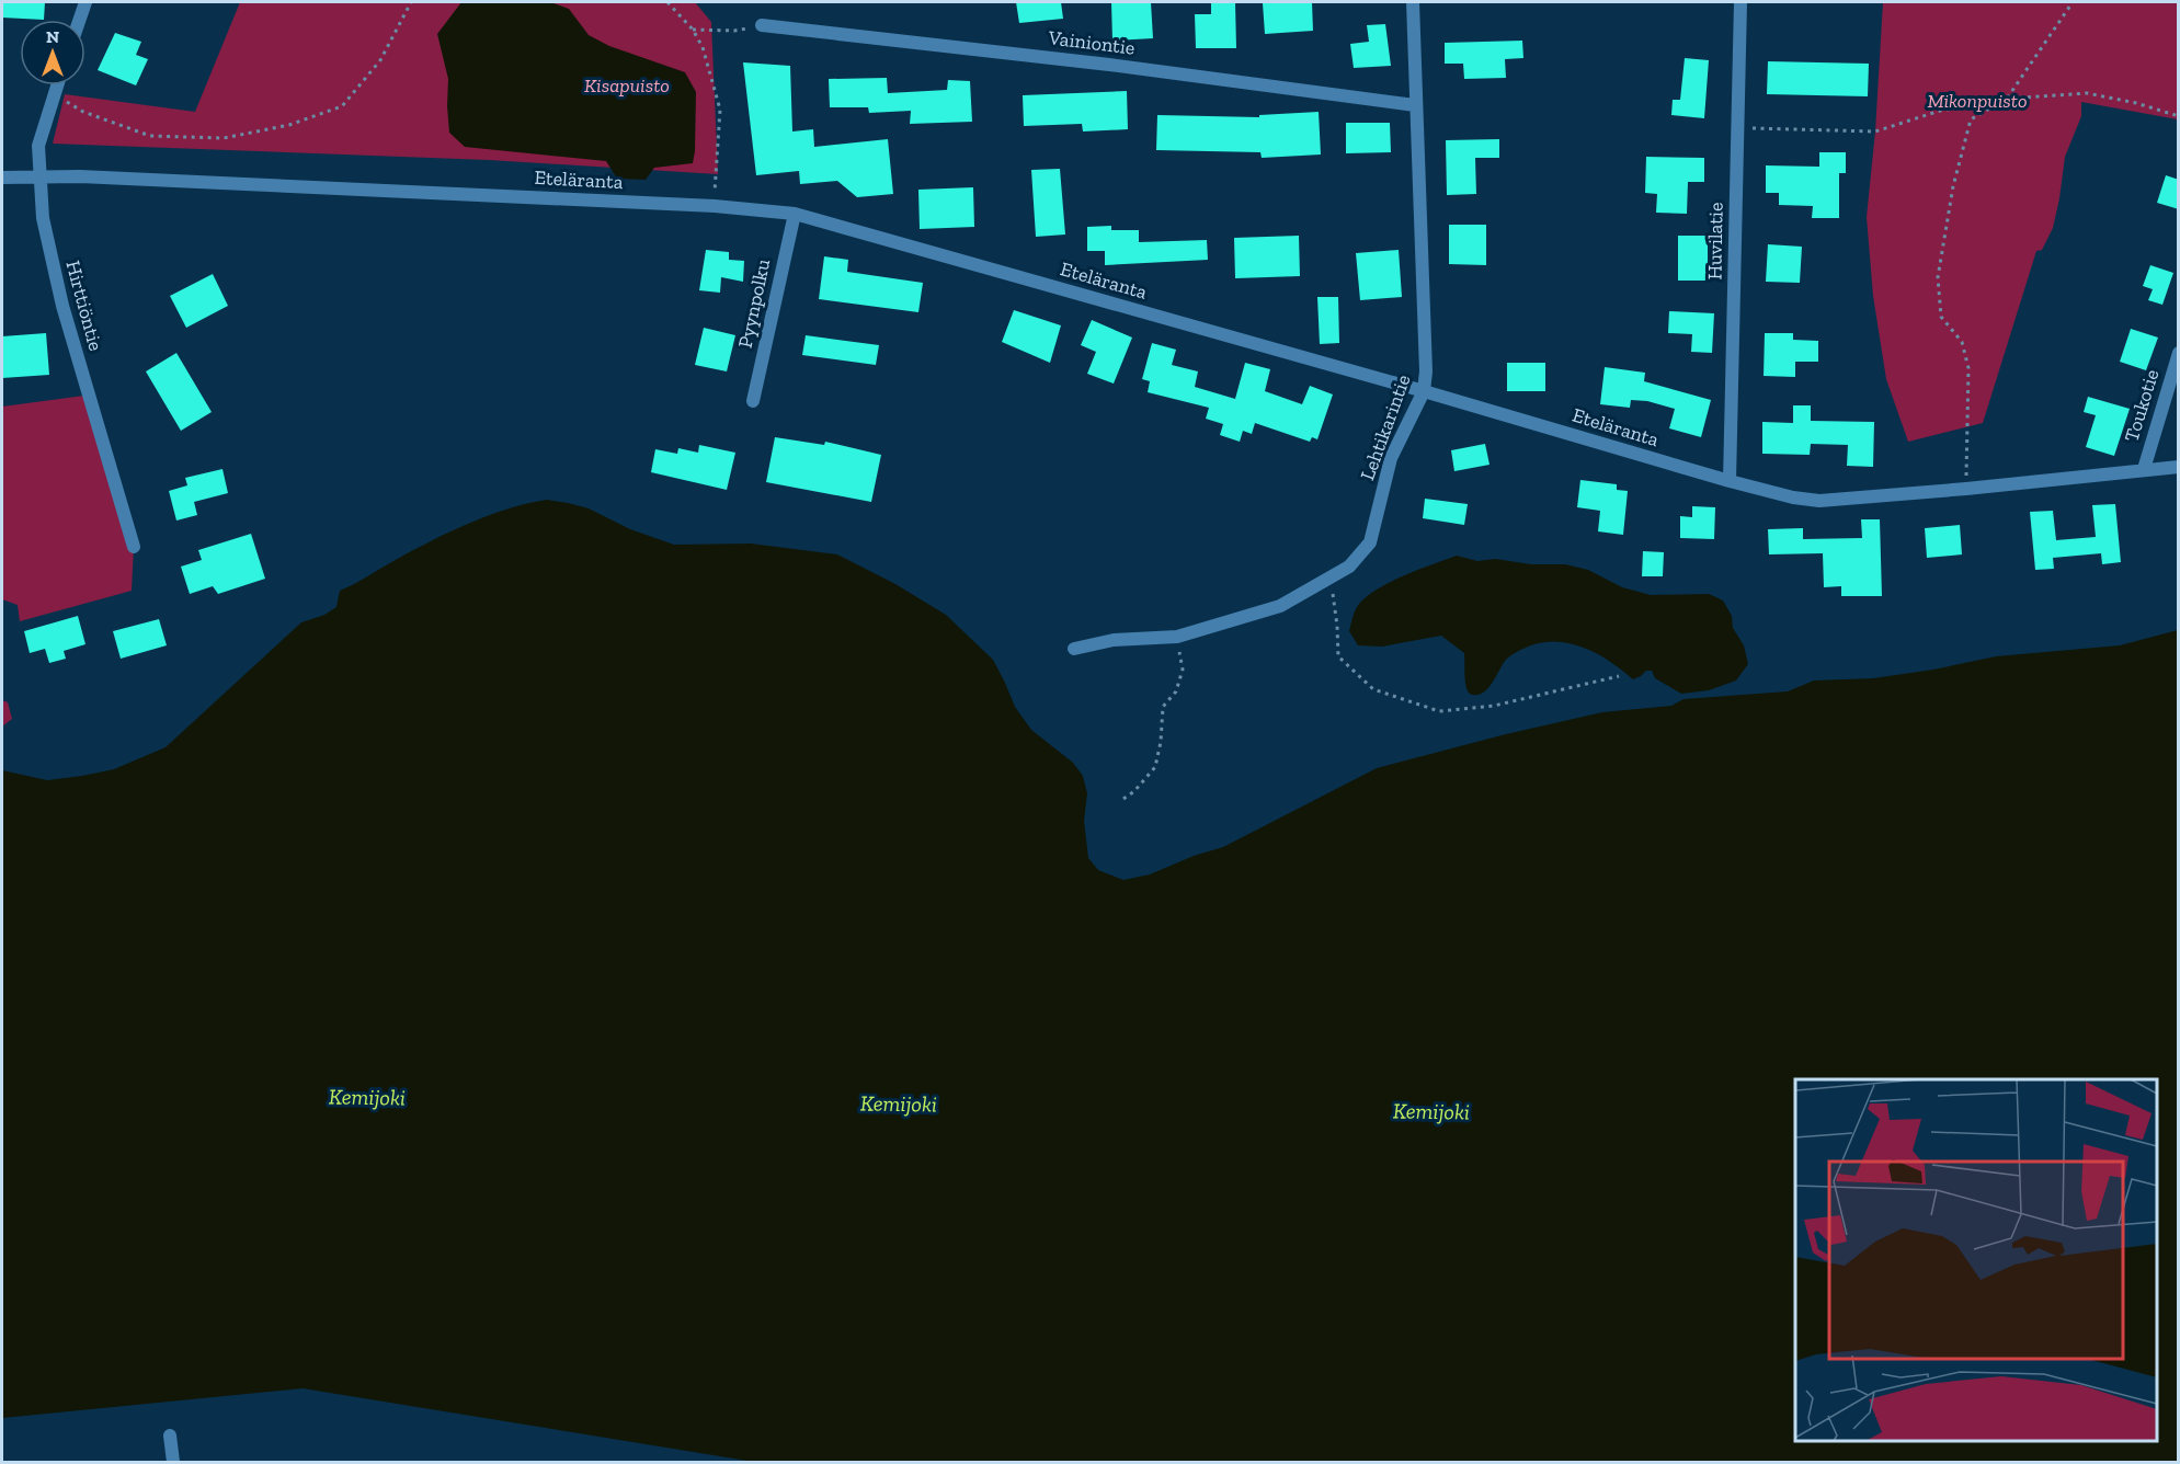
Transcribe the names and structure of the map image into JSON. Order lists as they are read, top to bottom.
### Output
{
  "streets": {
    "street": [
      "Vainiontie",
      "Eteläranta",
      "Huvilatie",
      "Pyynpolku",
      "Hirttiöntie",
      "Toukotie",
      "Lehtikarintie"
    ]
  },
  "crossings": [
    ["Vainiontie", "Lehtikarintie"],
    ["Eteläranta", "Huvilatie"],
    ["Eteläranta", "Pyynpolku"],
    ["Eteläranta", "Hirttiöntie"],
    ["Eteläranta", "Toukotie"],
    ["Eteläranta", "Lehtikarintie"]
  ],
  "water": ["Kemijoki"],
  "parks": ["Kisapuisto", "Mikonpuisto"],
  "north": "top"
}
